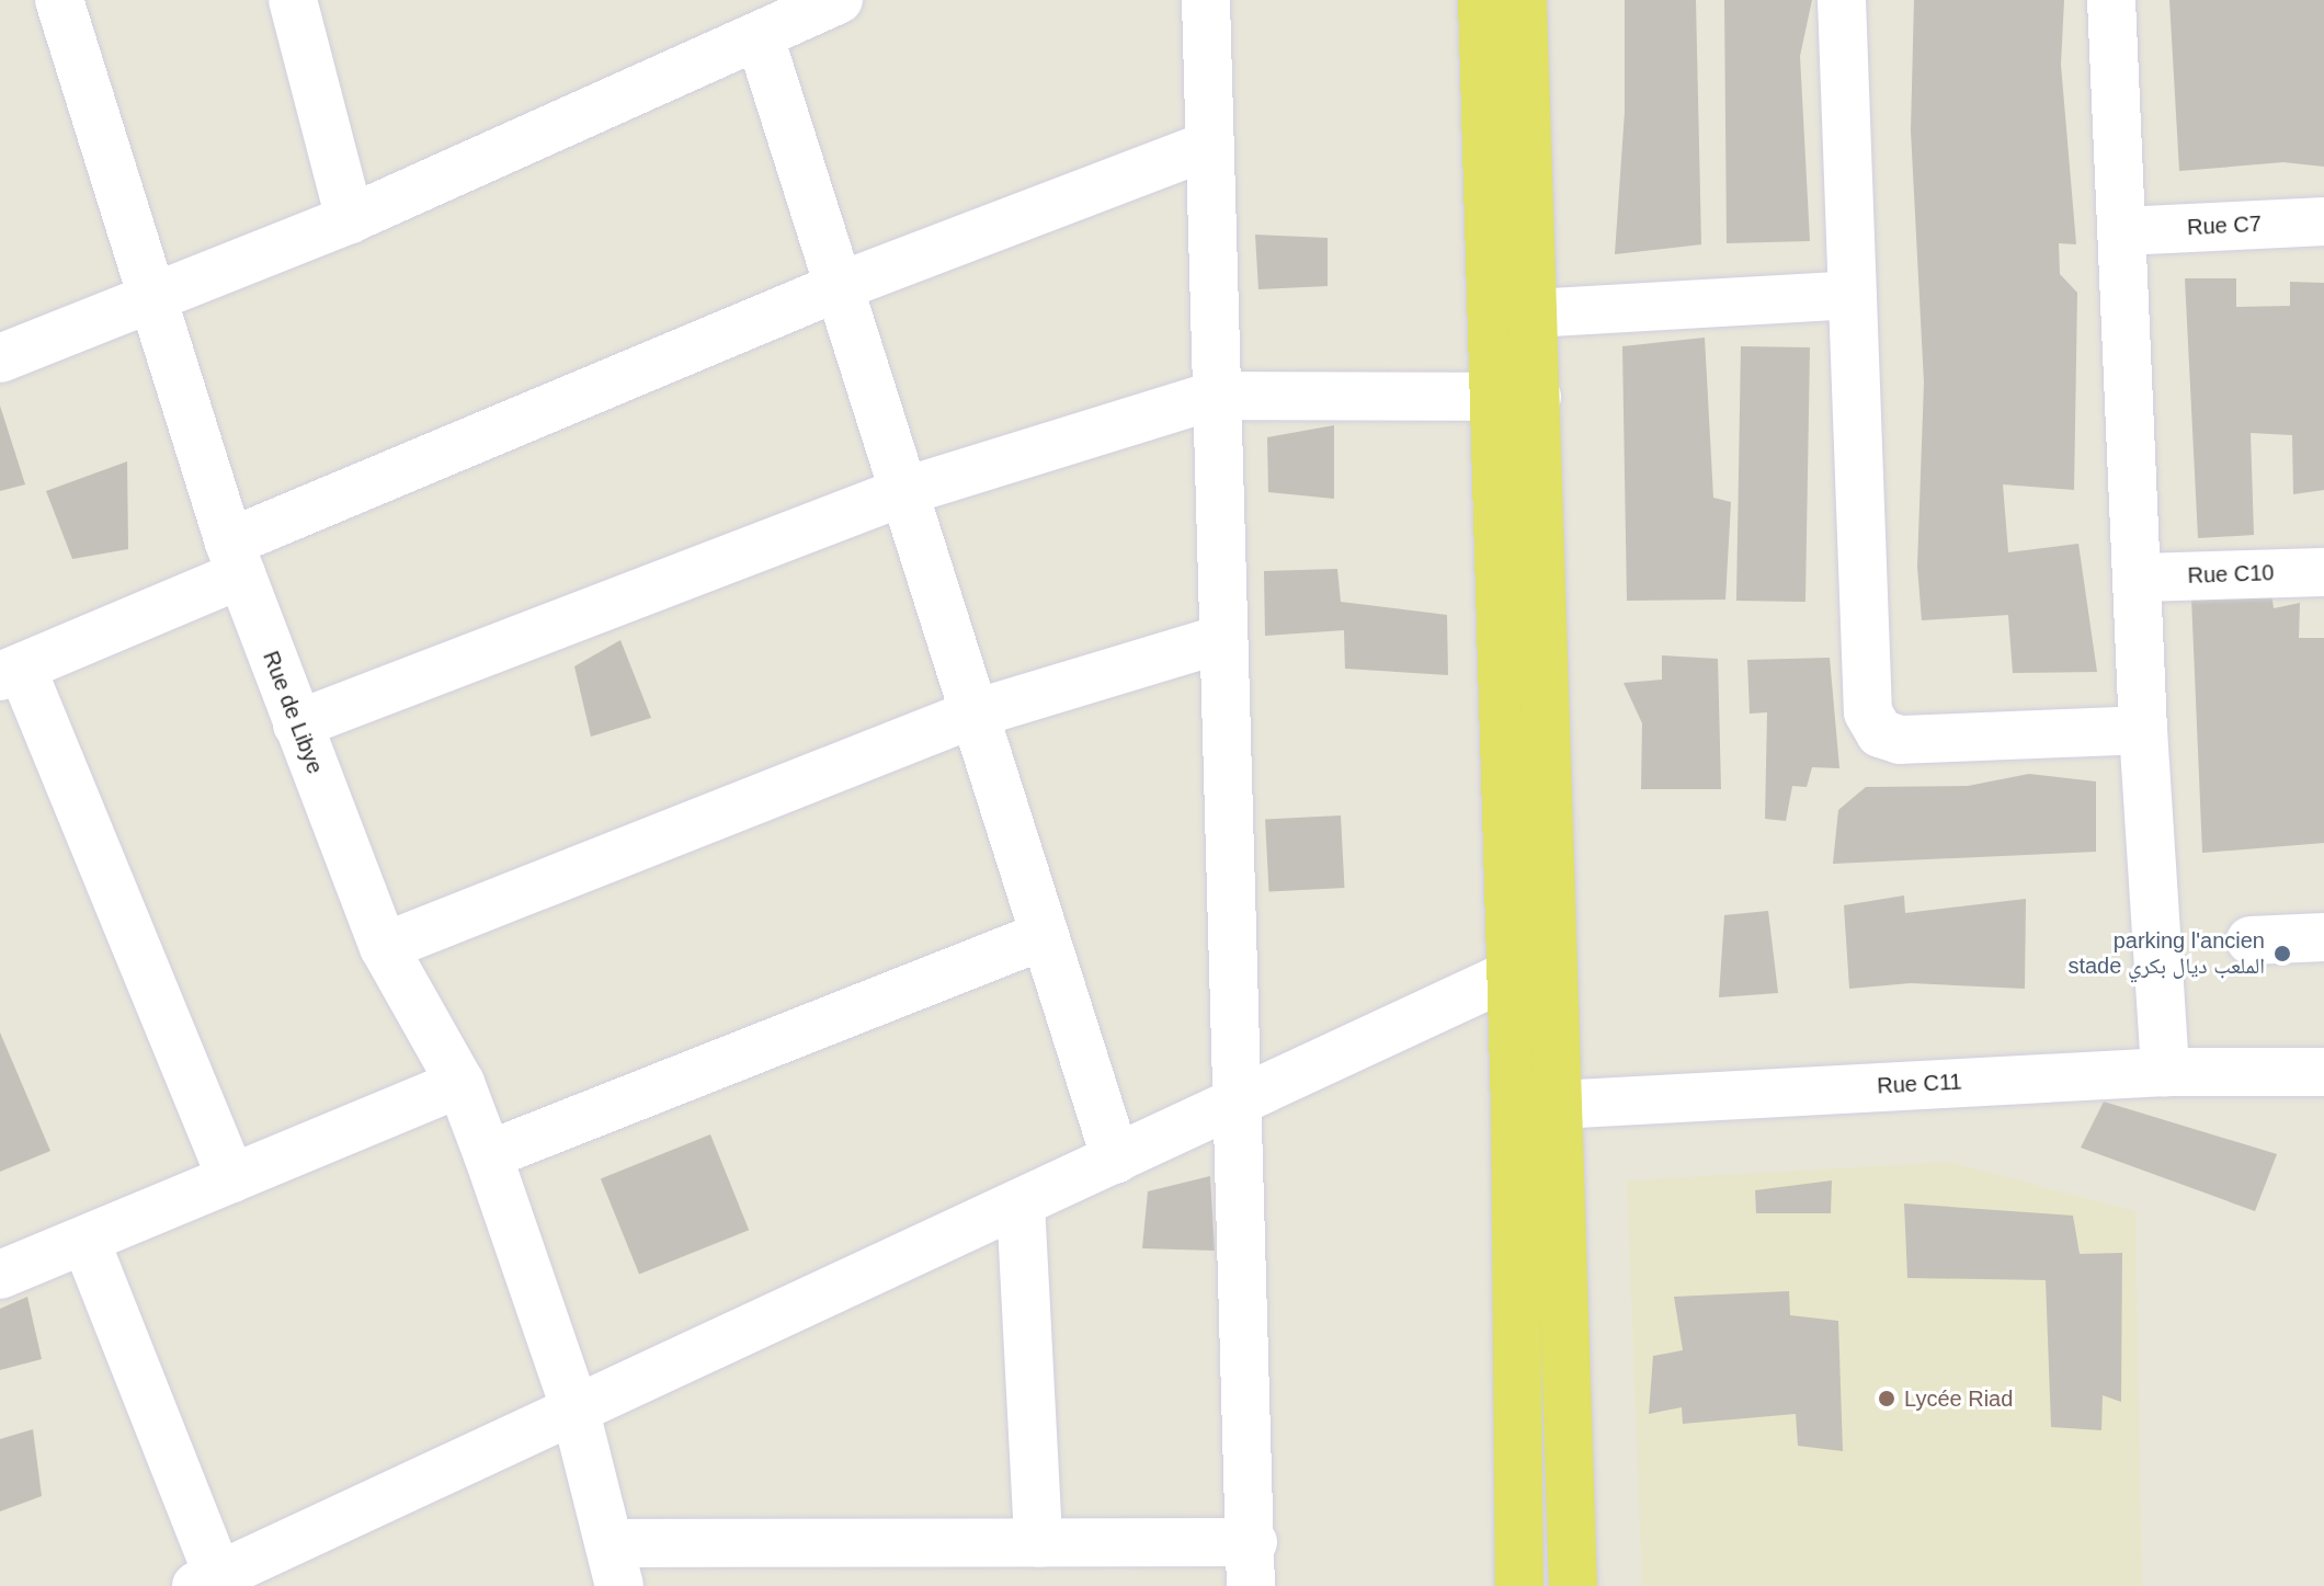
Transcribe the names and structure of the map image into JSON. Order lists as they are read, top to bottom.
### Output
{
  "streets": {
    "street": [
      "Rue C7",
      "Rue C10",
      "Rue de Libye",
      "Rue C11"
    ]
  },
  "places": ["parking l'ancien stade الملعب ديال بكري", "Lycée Riad"]
}
